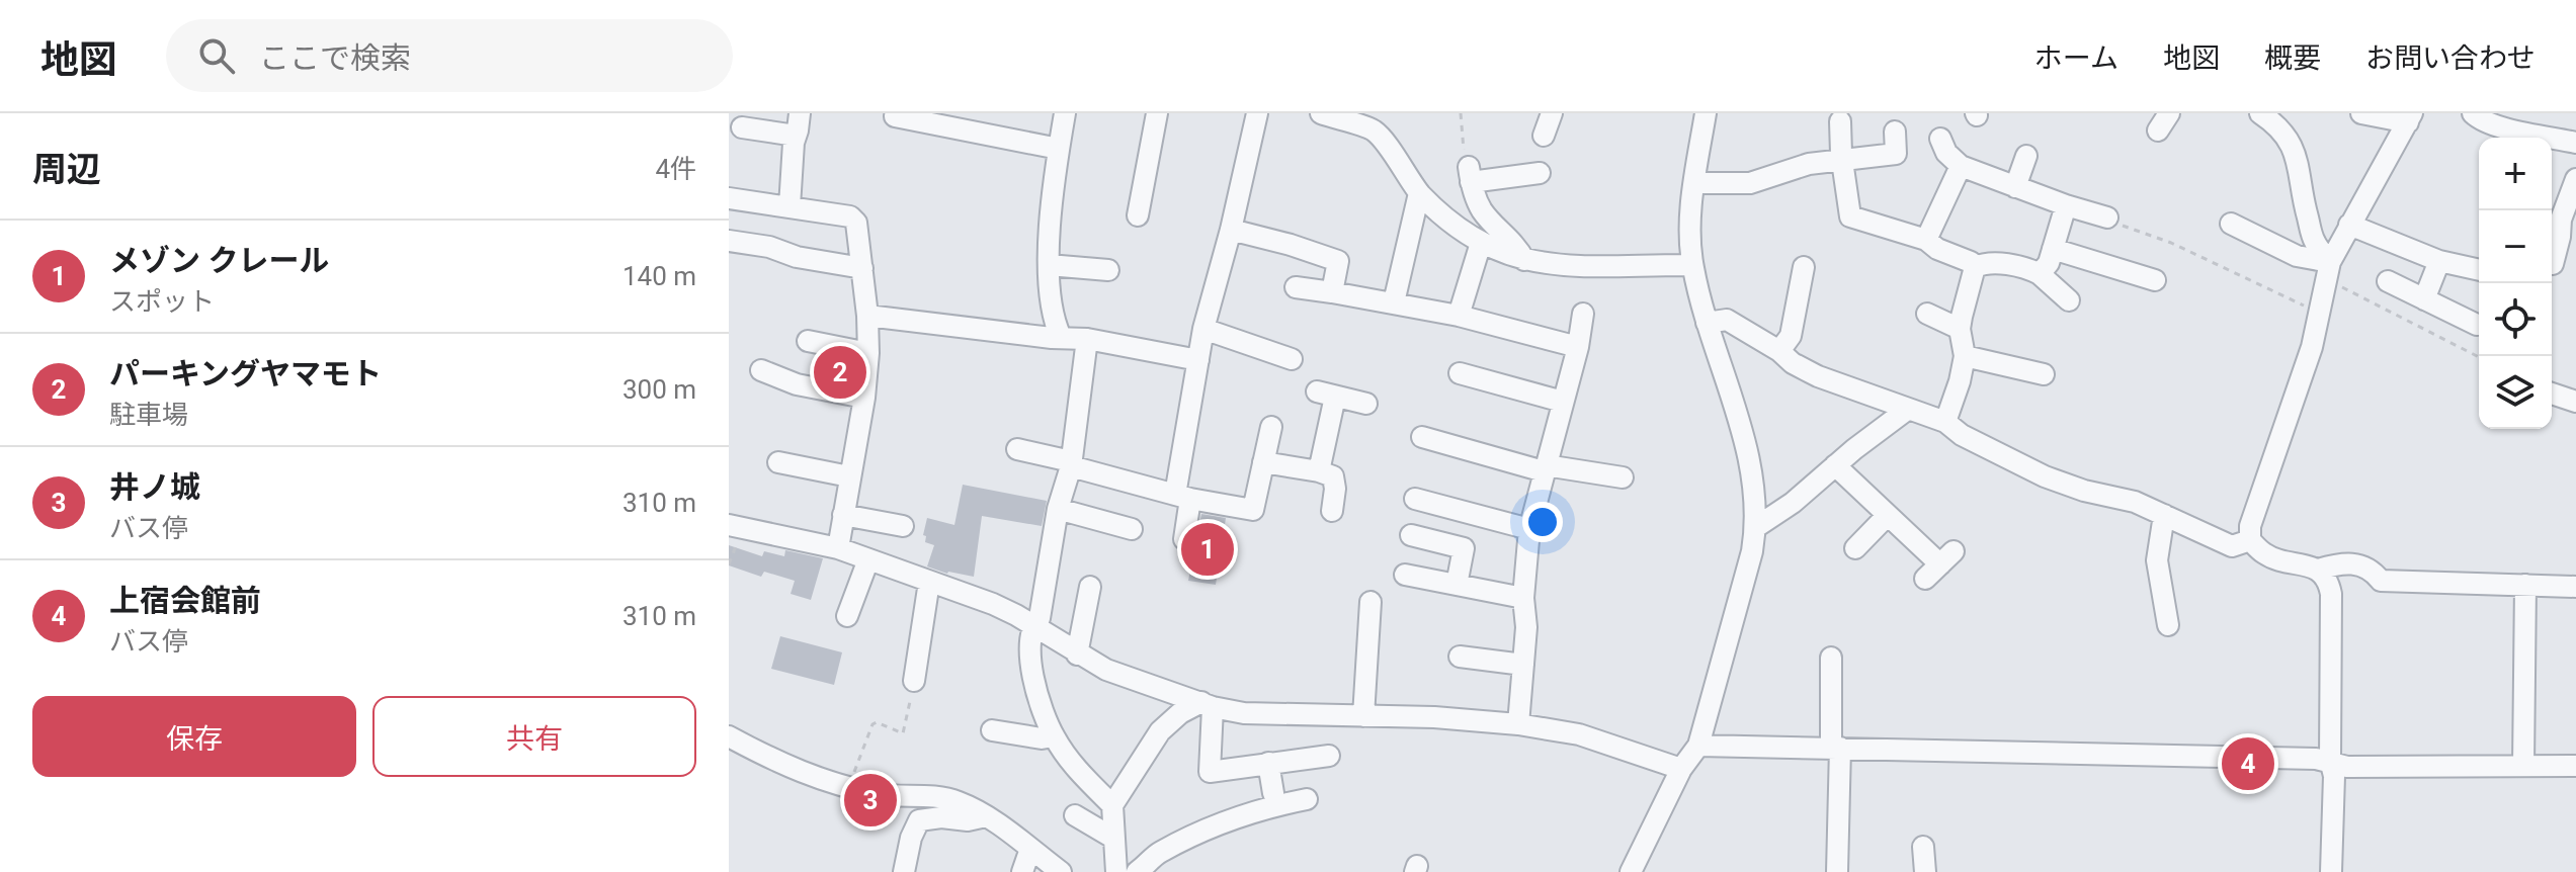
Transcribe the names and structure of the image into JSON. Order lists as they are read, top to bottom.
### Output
{
  "page": {
    "header": "地図",
    "search": "ここで検索",
    "nav": [
      "ホーム",
      "地図",
      "概要",
      "お問い合わせ"
    ],
    "heading": ["周辺", "4件"],
    "map_buttons": ["+", "−"],
    "list": [
      {
        "mark": "1",
        "name": "メゾン クレール",
        "note": "スポット",
        "value": "140 m"
      },
      {
        "mark": "2",
        "name": "パーキングヤマモト",
        "note": "駐車場",
        "value": "300 m"
      },
      {
        "mark": "3",
        "name": "井ノ城",
        "note": "バス停",
        "value": "310 m"
      },
      {
        "mark": "4",
        "name": "上宿会館前",
        "note": "バス停",
        "value": "310 m"
      }
    ],
    "pins": [
      "2",
      "1",
      "4",
      "3"
    ],
    "buttons": ["保存", "共有"]
  }
}
